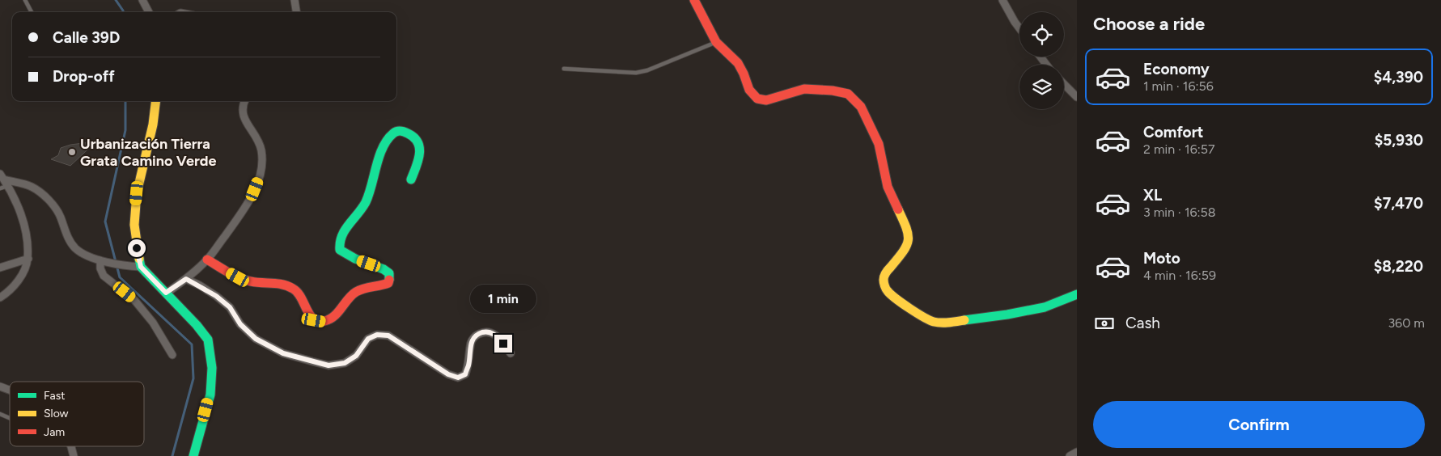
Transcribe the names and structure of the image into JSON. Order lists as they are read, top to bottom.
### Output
{
  "places": ["Urbanización Tierra Grata Camino Verde"],
  "legend": ["Fast", "Slow", "Jam"],
  "page": {
    "heading": "Choose a ride",
    "banner": ["Calle 39D", "Drop-off"],
    "list": [
      {
        "name": "Economy",
        "note": "1 min · 16:56",
        "value": "$4,390"
      },
      {
        "name": "Comfort",
        "note": "2 min · 16:57",
        "value": "$5,930"
      },
      {
        "name": "XL",
        "note": "3 min · 16:58",
        "value": "$7,470"
      },
      {
        "name": "Moto",
        "note": "4 min · 16:59",
        "value": "$8,220"
      }
    ],
    "bubble": "1 min",
    "pay": ["Cash", "360 m"],
    "buttons": "Confirm"
  }
}
